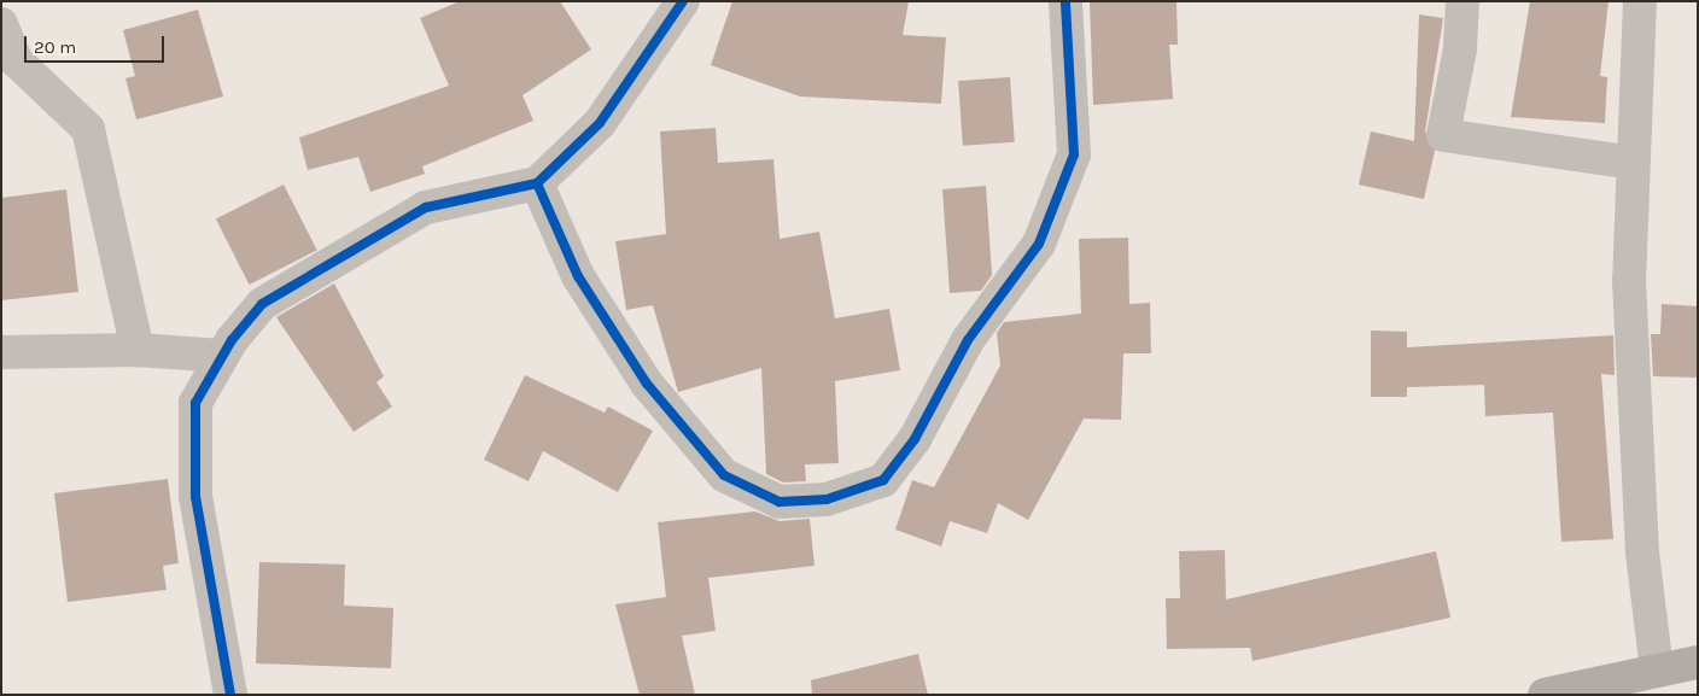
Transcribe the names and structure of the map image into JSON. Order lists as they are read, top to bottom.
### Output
{
  "scale_bar": "20 m"
}
